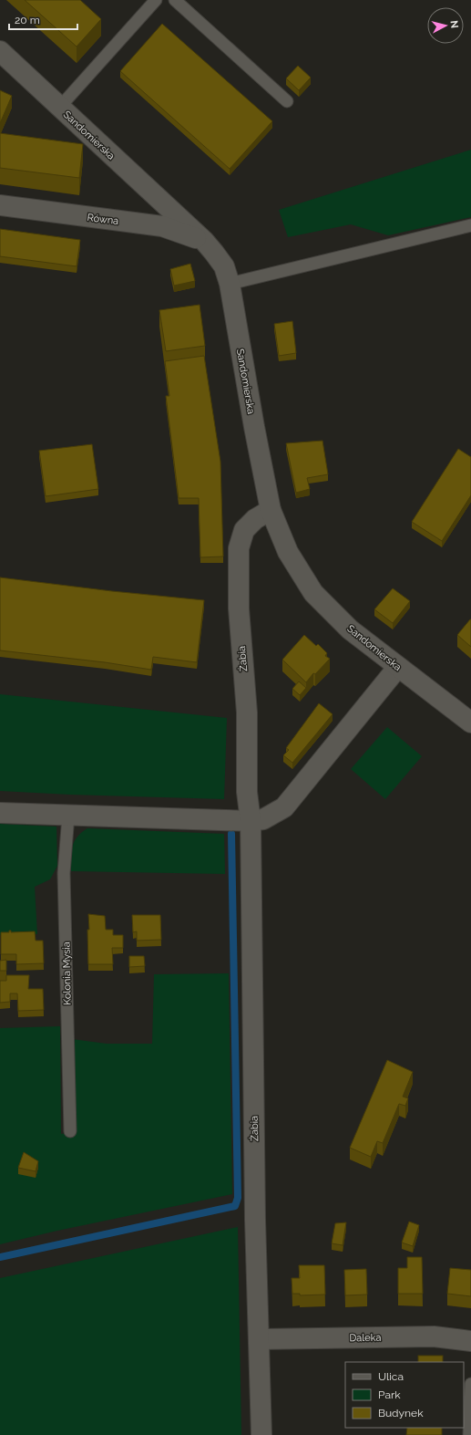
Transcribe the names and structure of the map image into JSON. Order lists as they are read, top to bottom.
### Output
{
  "streets": {
    "street": [
      "Sandomierska",
      "Równa",
      "Żabia",
      "Daleka"
    ],
    "lane": ["Kolonia Mysia"]
  },
  "crossings": [
    ["Sandomierska", "Równa"],
    ["Sandomierska", "Żabia"],
    ["Żabia", "Daleka"]
  ],
  "legend": ["Ulica", "Park", "Budynek"],
  "scale_bar": "20 m",
  "north": "right"
}
